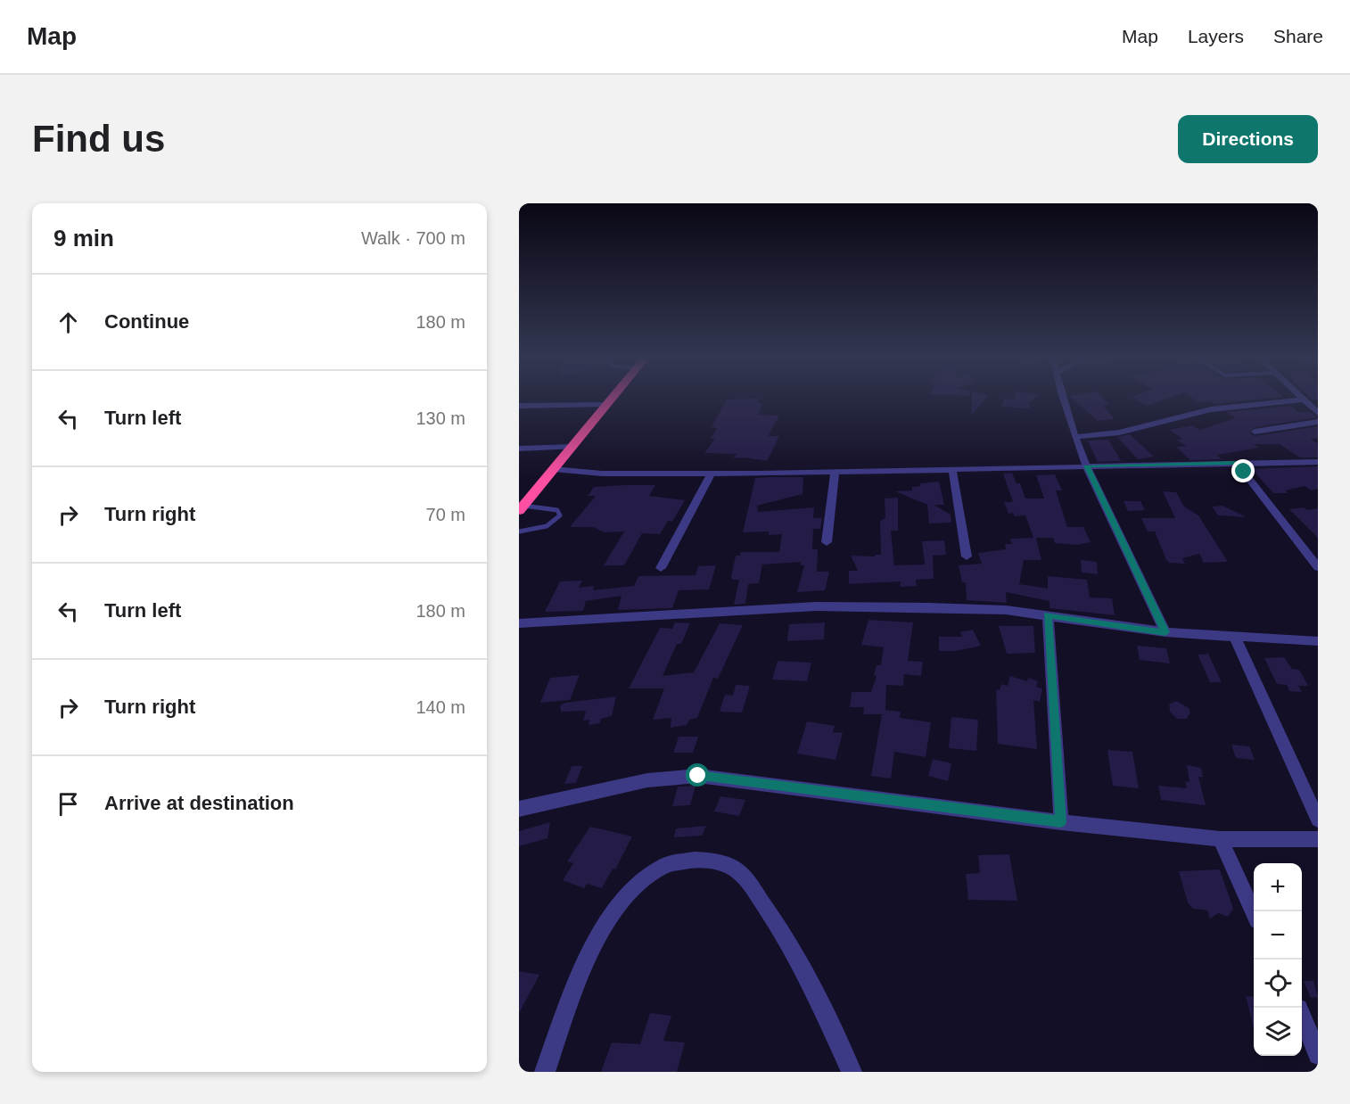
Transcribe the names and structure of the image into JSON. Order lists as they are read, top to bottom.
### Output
{
  "page": {
    "header": "Map",
    "nav": ["Map", "Layers", "Share"],
    "buttons": "Directions",
    "title": "Find us",
    "heading": ["9 min", "Walk · 700 m"],
    "list": [
      ["Continue", "180 m"],
      ["Turn left", "130 m"],
      ["Turn right", "70 m"],
      ["Turn left", "180 m"],
      ["Turn right", "140 m"],
      "Arrive at destination"
    ],
    "map_buttons": ["+", "−"]
  }
}
